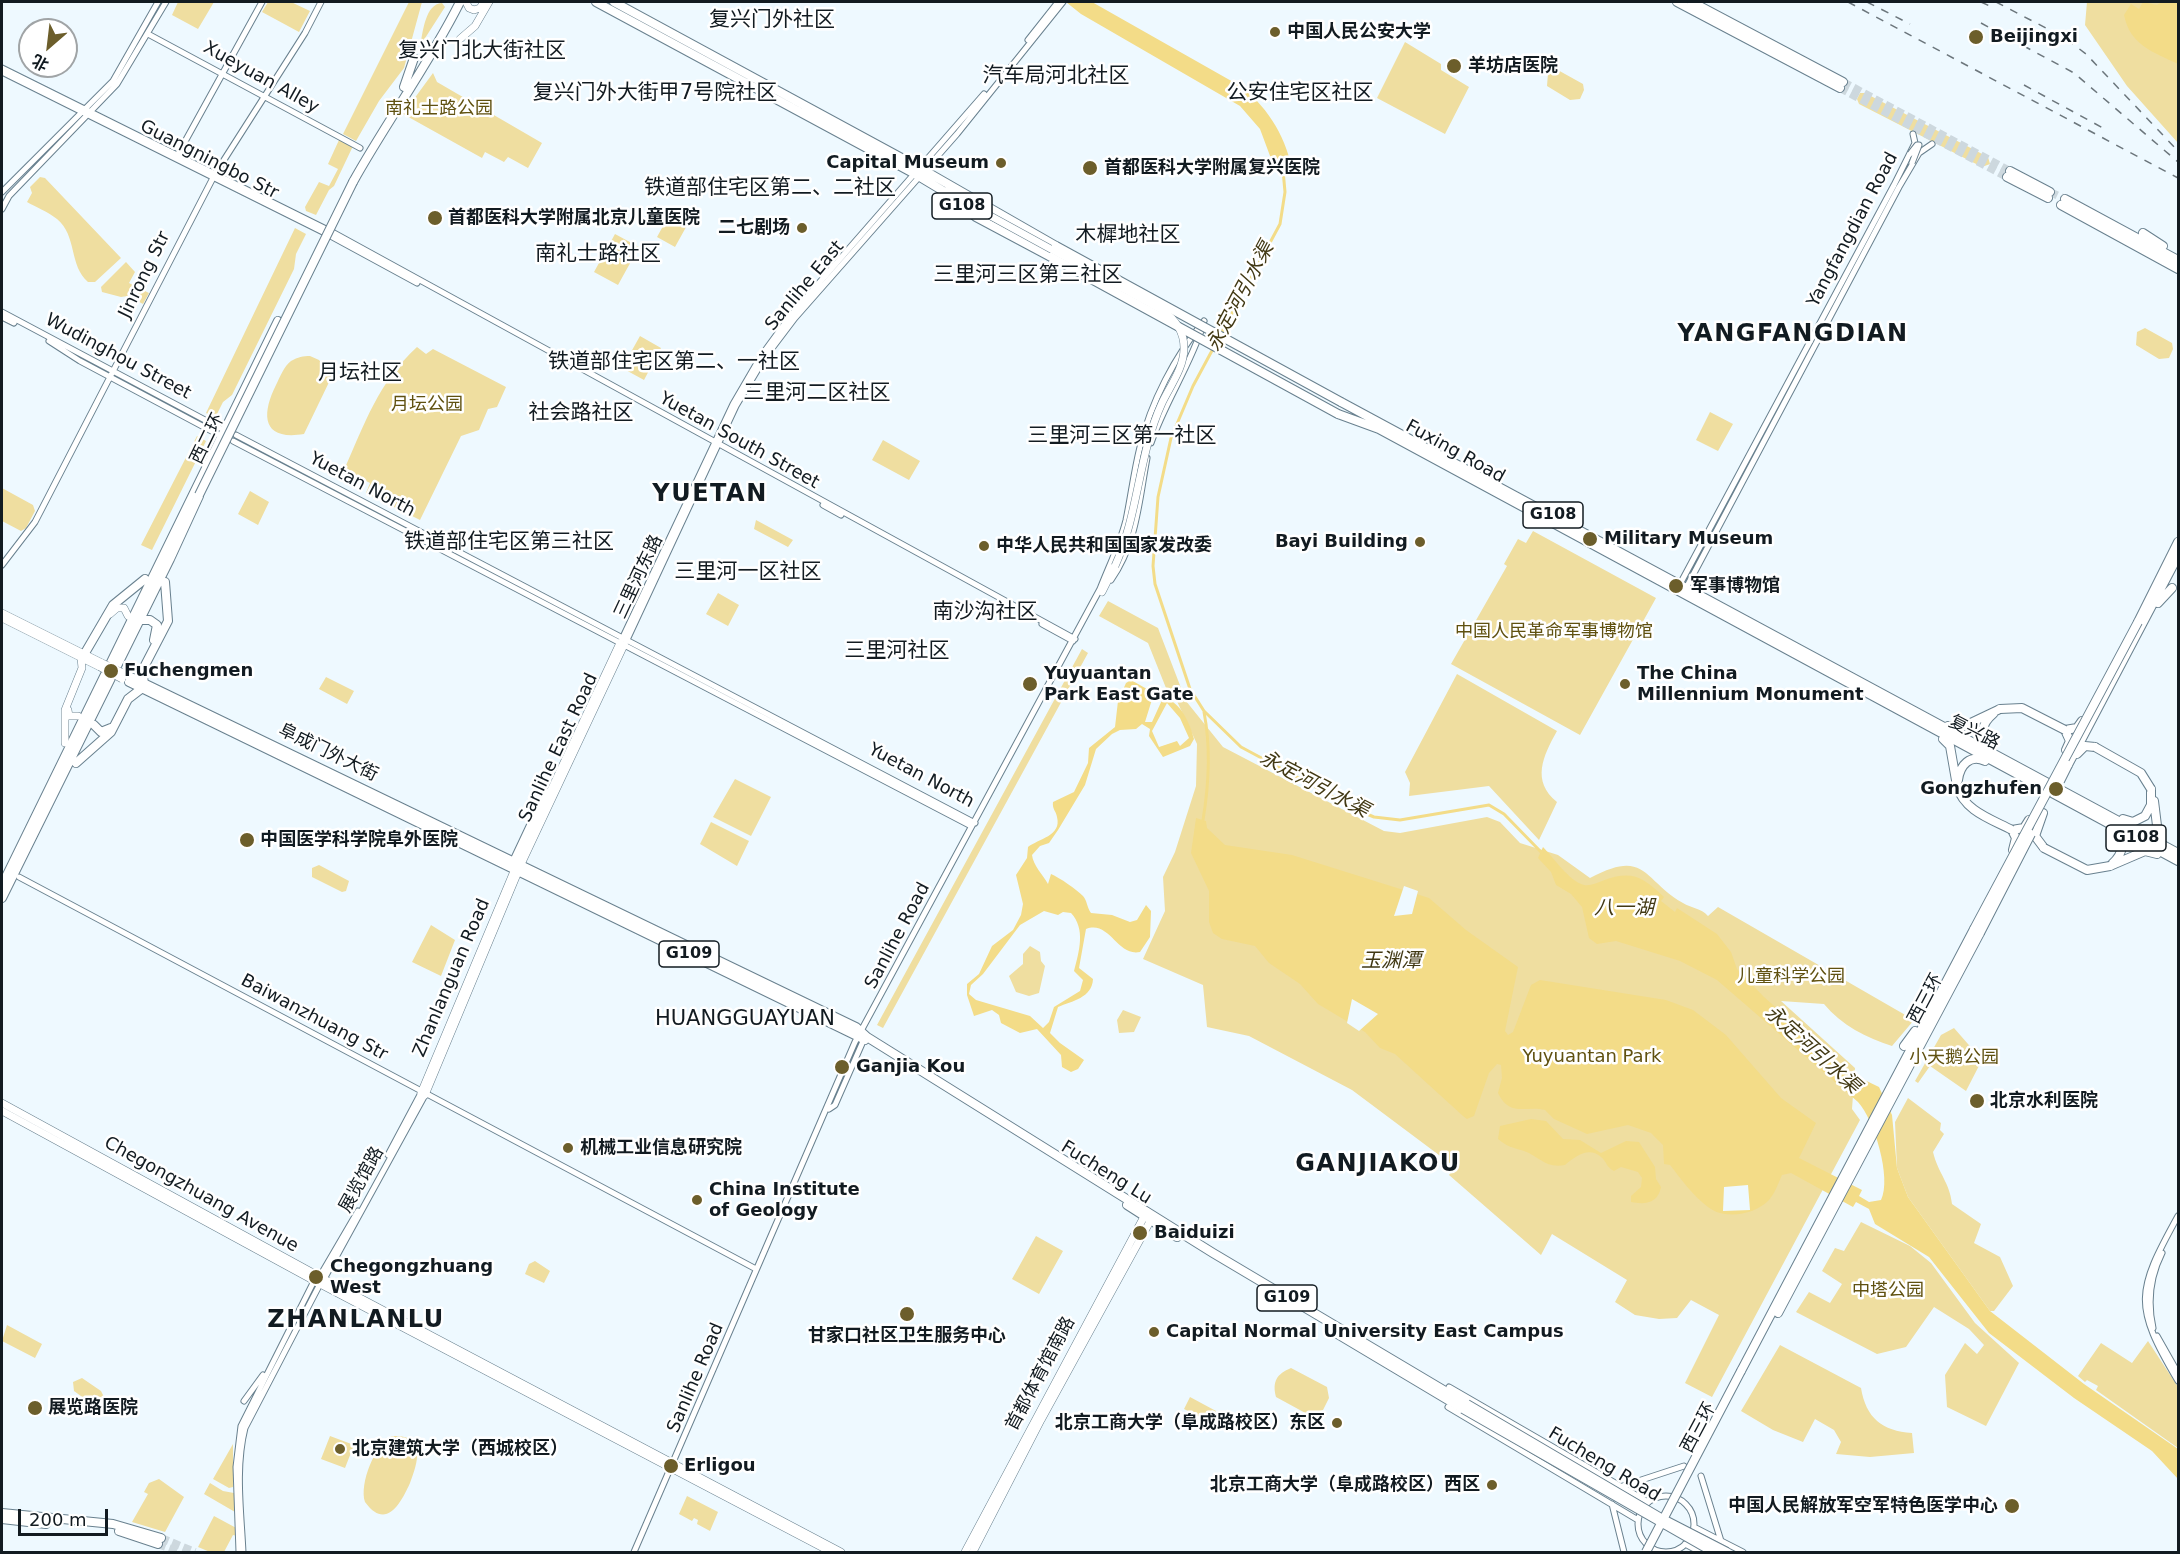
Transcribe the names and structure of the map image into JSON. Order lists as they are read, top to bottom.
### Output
{
  "streets": {
    "highway": [
      "G108",
      "西二环",
      "Fuxing Road",
      "复兴路",
      "阜成门外大街",
      "G109",
      "西三环",
      "Fucheng Lu",
      "Fucheng Road"
    ],
    "main road": [
      "Xueyuan Alley",
      "Guangningbo Str",
      "Yangfangdian Road",
      "Jinrong Str",
      "Wudinghou Street",
      "Yuetan South Street",
      "Yuetan North",
      "Sanlihe East Road",
      "Sanlihe Road",
      "Zhanlanguan Road",
      "Baiwanzhuang Str",
      "展览馆路",
      "Chegongzhuang Avenue",
      "首都体育馆南路"
    ]
  },
  "crossings": [
    ["Xueyuan Alley", "Jinrong Str"],
    ["Guangningbo Str", "Jinrong Str"],
    ["Guangningbo Str", "Yuetan South Street"],
    ["G108", "Fuxing Road"],
    ["G108", "复兴路"],
    ["G108", "Sanlihe Road"],
    ["Yangfangdian Road", "Fuxing Road"],
    ["Jinrong Str", "Wudinghou Street"],
    ["Yuetan South Street", "Sanlihe Road"],
    ["Fuxing Road", "复兴路"],
    ["Fuxing Road", "Sanlihe Road"],
    ["Yuetan North", "Sanlihe East Road"],
    ["Yuetan North", "Sanlihe Road"],
    ["Sanlihe East Road", "阜成门外大街"],
    ["Sanlihe East Road", "Zhanlanguan Road"],
    ["阜成门外大街", "Sanlihe Road"],
    ["阜成门外大街", "Zhanlanguan Road"],
    ["阜成门外大街", "Fucheng Lu"],
    ["Sanlihe Road", "Baiwanzhuang Str"],
    ["Sanlihe Road", "Fucheng Lu"],
    ["Sanlihe Road", "Chegongzhuang Avenue"],
    ["Zhanlanguan Road", "Baiwanzhuang Str"],
    ["Zhanlanguan Road", "展览馆路"],
    ["Baiwanzhuang Str", "展览馆路"],
    ["Fucheng Lu", "首都体育馆南路"],
    ["Fucheng Lu", "Fucheng Road"],
    ["展览馆路", "Chegongzhuang Avenue"]
  ],
  "districts": [
    "复兴门外社区",
    "复兴门北大街社区",
    "汽车局河北社区",
    "复兴门外大街甲7号院社区",
    "公安住宅区社区",
    "铁道部住宅区第二、二社区",
    "木樨地社区",
    "南礼士路社区",
    "三里河三区第三社区",
    "YANGFANGDIAN",
    "铁道部住宅区第二、一社区",
    "月坛社区",
    "三里河二区社区",
    "社会路社区",
    "三里河三区第一社区",
    "YUETAN",
    "铁道部住宅区第三社区",
    "三里河一区社区",
    "南沙沟社区",
    "三里河社区",
    "HUANGGUAYUAN",
    "GANJIAKOU",
    "ZHANLANLU"
  ],
  "water": ["永定河引水渠", "八一湖", "玉渊潭"],
  "parks": [
    "南礼士路公园",
    "月坛公园",
    "中国人民革命军事博物馆",
    "儿童科学公园",
    "Yuyuantan Park",
    "小天鹅公园",
    "中塔公园"
  ],
  "places": [
    "中国人民公安大学",
    "Beijingxi",
    "羊坊店医院",
    "Capital Museum",
    "首都医科大学附属复兴医院",
    "首都医科大学附属北京儿童医院",
    "二七剧场",
    "Military Museum",
    "Bayi Building",
    "中华人民共和国国家发改委",
    "军事博物馆",
    "Fuchengmen",
    "Yuyuantan Park East Gate",
    "The China Millennium Monument",
    "Gongzhufen",
    "中国医学科学院阜外医院",
    "Ganjia Kou",
    "北京水利医院",
    "机械工业信息研究院",
    "China Institute of Geology",
    "Baiduizi",
    "Chegongzhuang West",
    "甘家口社区卫生服务中心",
    "Capital Normal University East Campus",
    "展览路医院",
    "北京工商大学（阜成路校区）东区",
    "北京建筑大学（西城校区）",
    "Erligou",
    "北京工商大学（阜成路校区）西区",
    "中国人民解放军空军特色医学中心"
  ],
  "scale_bar": "200 m",
  "north": "bottom left"
}
